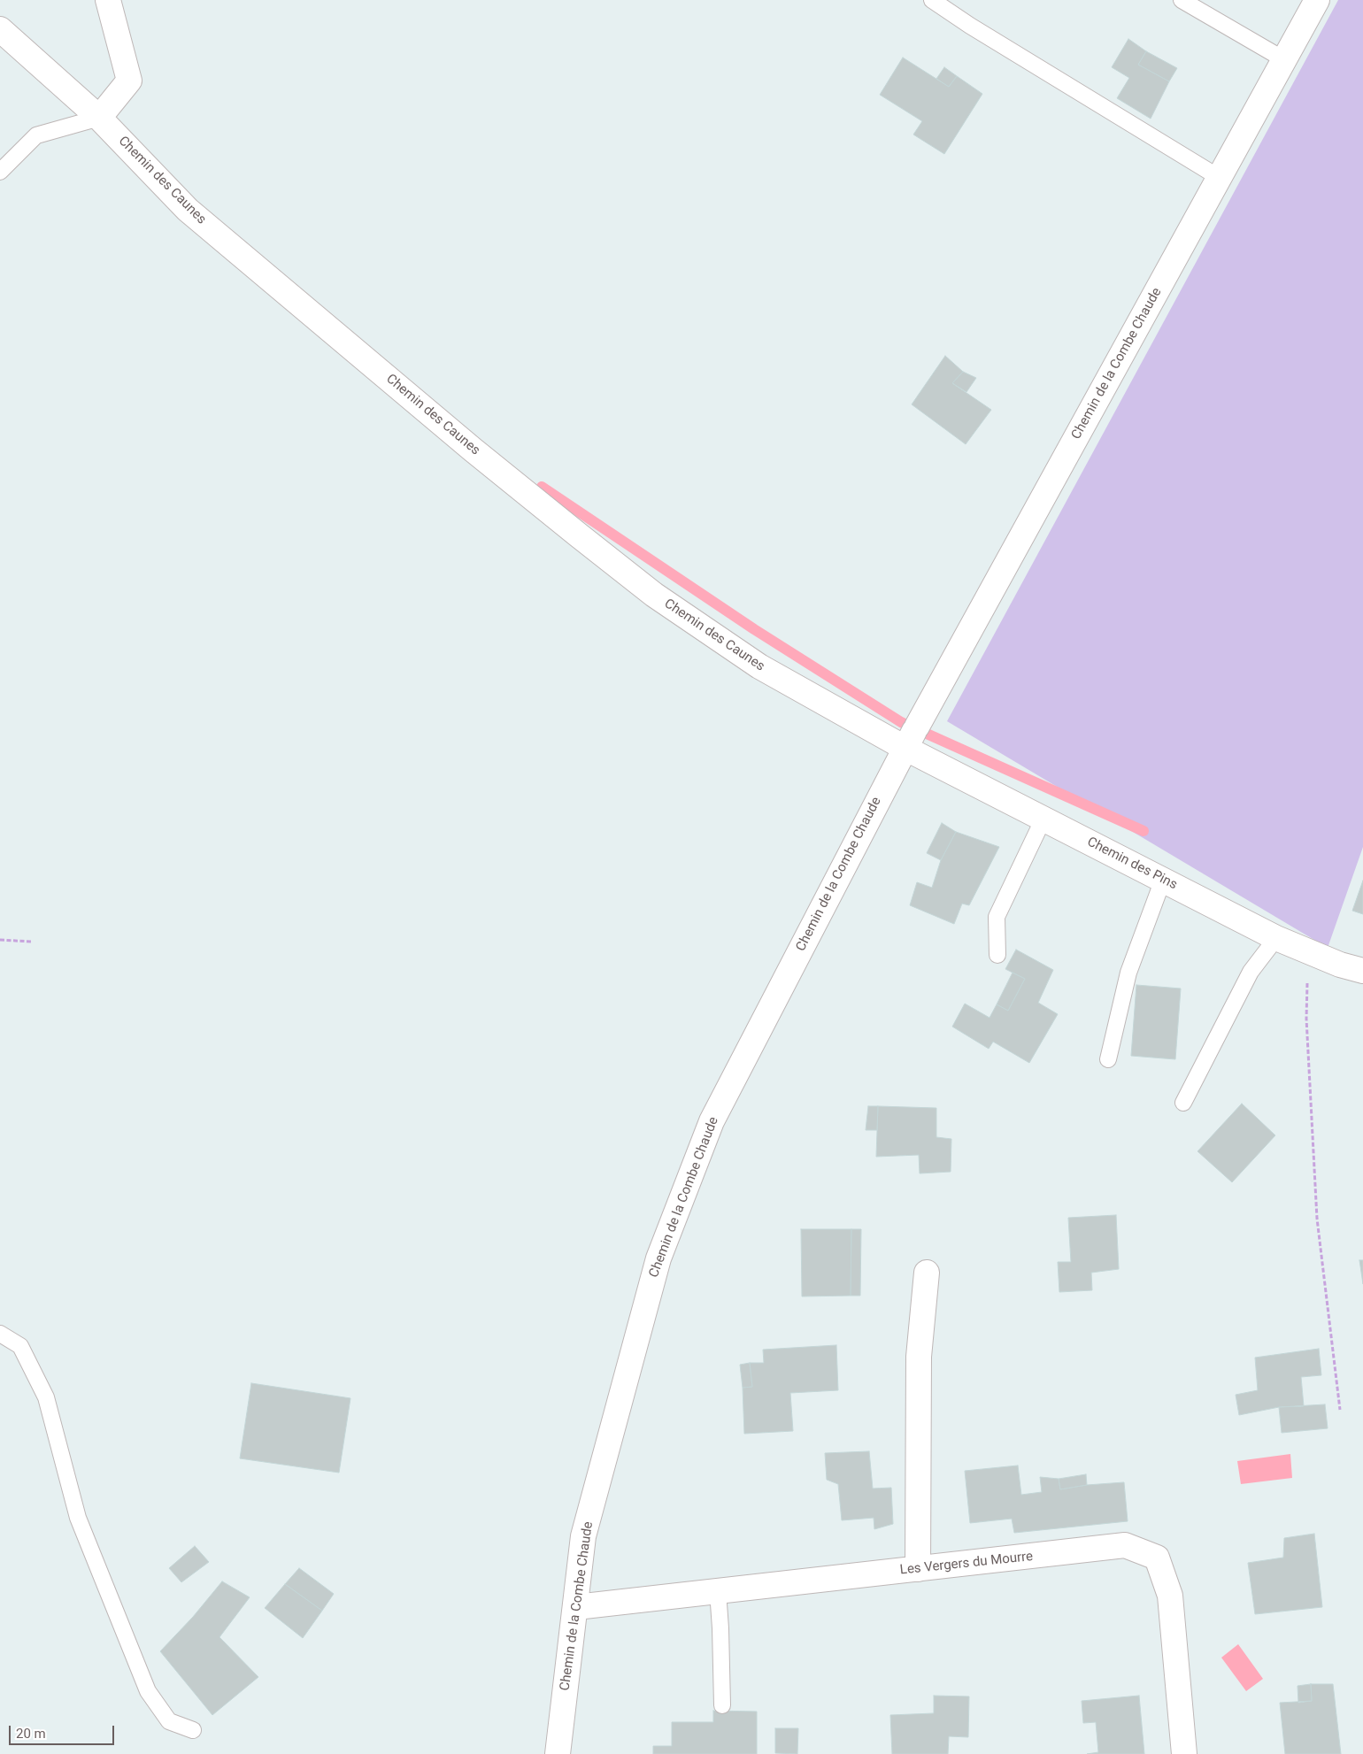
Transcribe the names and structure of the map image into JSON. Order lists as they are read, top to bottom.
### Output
{
  "streets": {
    "street": [
      "Chemin des Caunes",
      "Chemin de la Combe Chaude",
      "Chemin des Pins",
      "Les Vergers du Mourre"
    ]
  },
  "crossings": [
    ["Chemin des Caunes", "Chemin de la Combe Chaude"],
    ["Chemin des Caunes", "Chemin des Pins"],
    ["Chemin de la Combe Chaude", "Chemin des Pins"],
    ["Chemin de la Combe Chaude", "Les Vergers du Mourre"]
  ],
  "scale_bar": "20 m"
}
